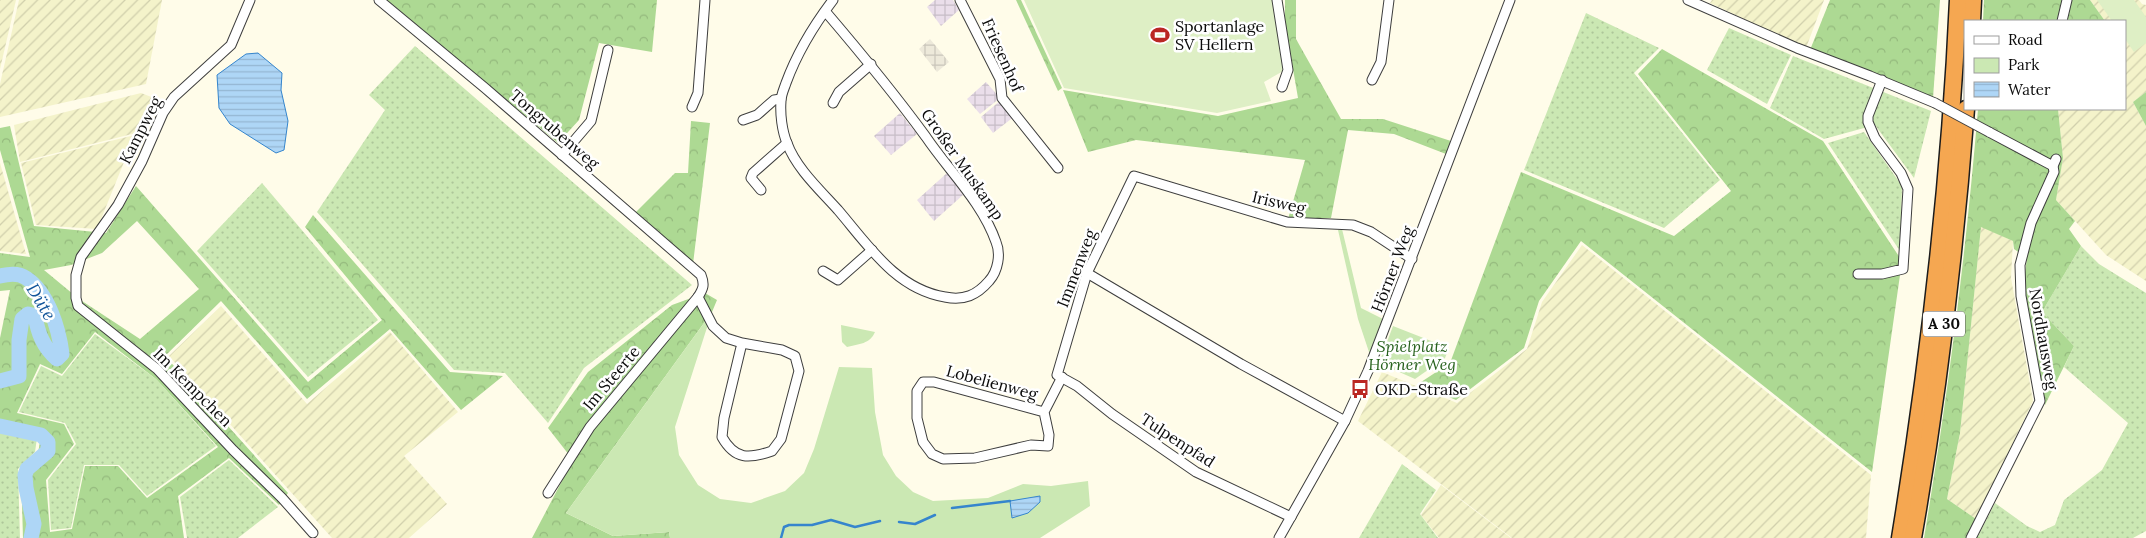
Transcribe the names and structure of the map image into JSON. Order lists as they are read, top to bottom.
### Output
{
  "streets": {
    "highway": ["A 30"],
    "street": [
      "Friesenhof",
      "Tongrubenweg",
      "Kampweg",
      "Großer Muskamp",
      "Irisweg",
      "Immenweg",
      "Hörner Weg",
      "Nordhausweg",
      "Im Steerte",
      "Lobelienweg",
      "Im Kempchen",
      "Tulpenpfad"
    ]
  },
  "crossings": [
    ["Tongrubenweg", "Im Steerte"],
    ["Kampweg", "Im Kempchen"],
    ["Irisweg", "Immenweg"],
    ["Irisweg", "Hörner Weg"],
    ["Immenweg", "Lobelienweg"],
    ["Immenweg", "Tulpenpfad"],
    ["Hörner Weg", "Tulpenpfad"],
    ["Lobelienweg", "Tulpenpfad"]
  ],
  "water": ["Düte"],
  "parks": ["Spielplatz Hörner Weg"],
  "places": {
    "sports": ["Sportanlage SV Hellern"],
    "bus stop": ["OKD-Straße"]
  },
  "legend": ["Road", "Park", "Water"]
}
